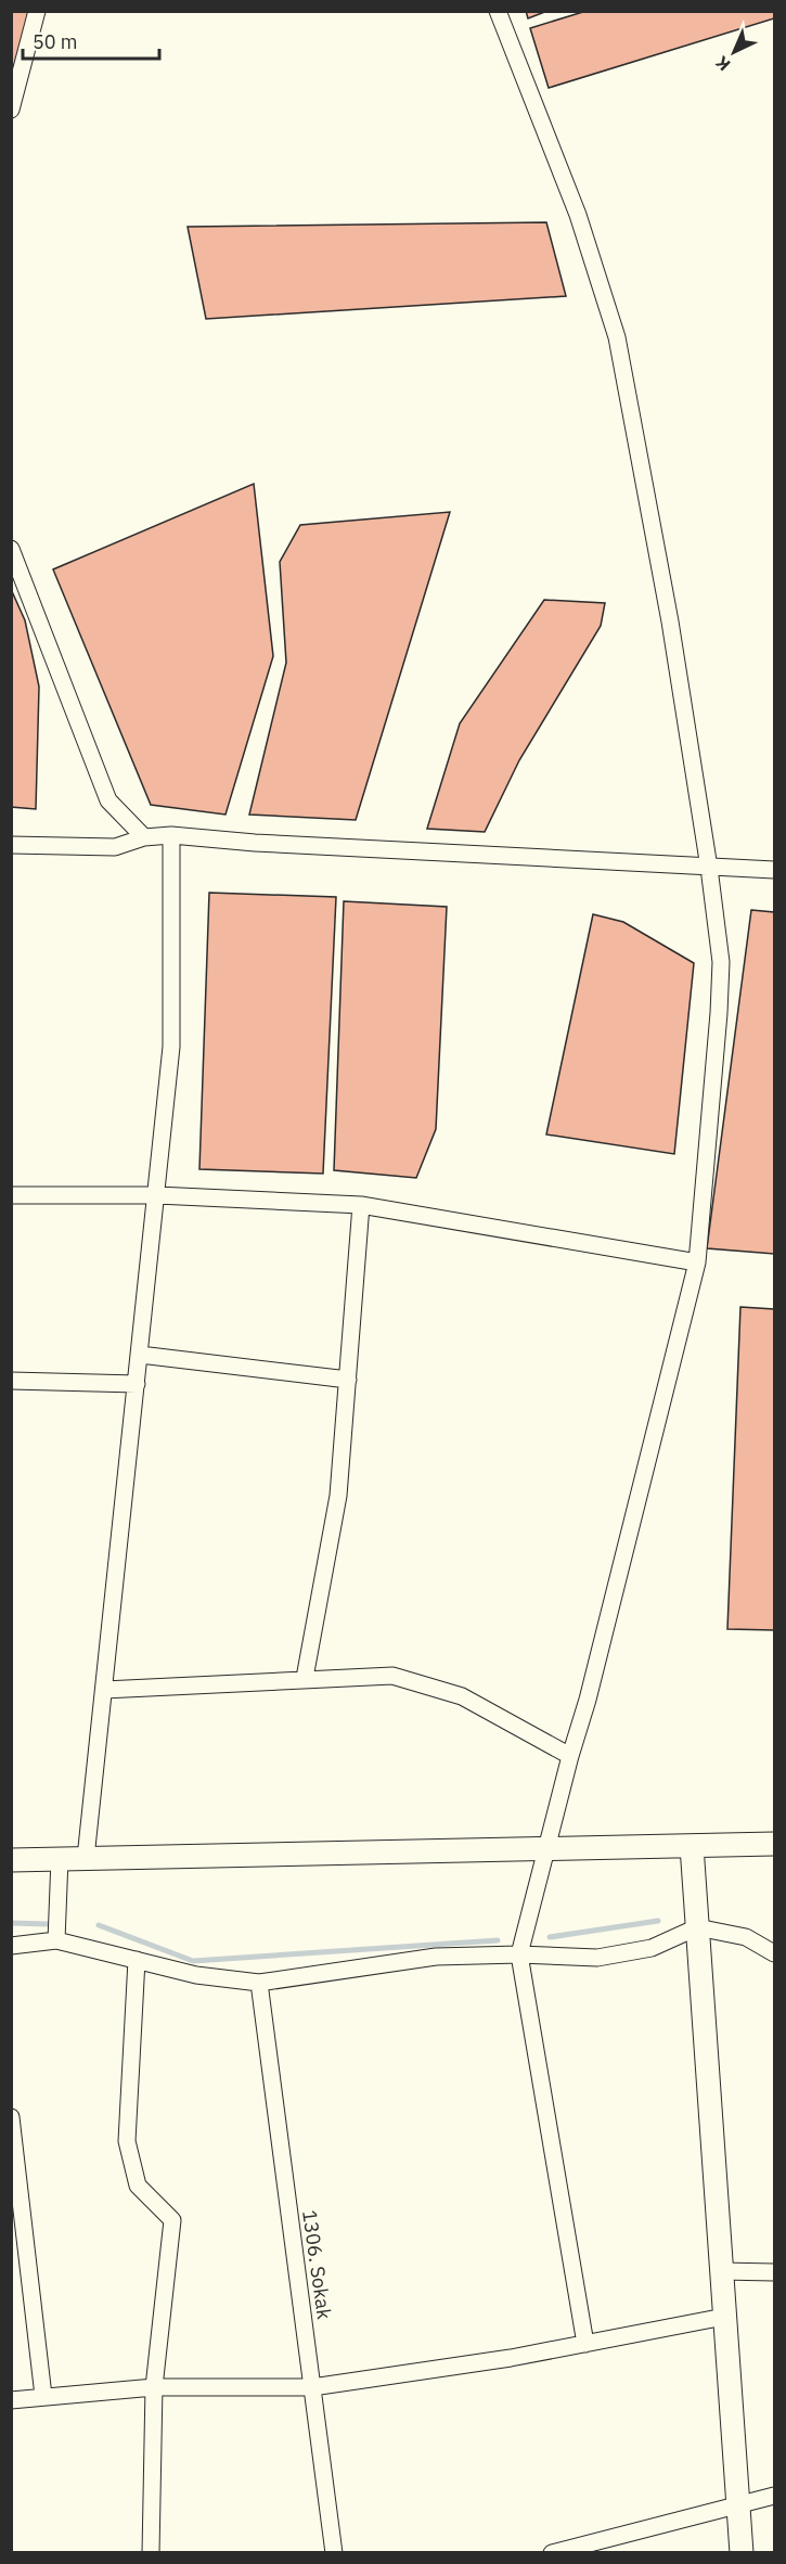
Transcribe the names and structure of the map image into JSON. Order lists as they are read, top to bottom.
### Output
{
  "streets": {
    "street": ["1306. Sokak"]
  },
  "scale_bar": "50 m",
  "north": "bottom left"
}
